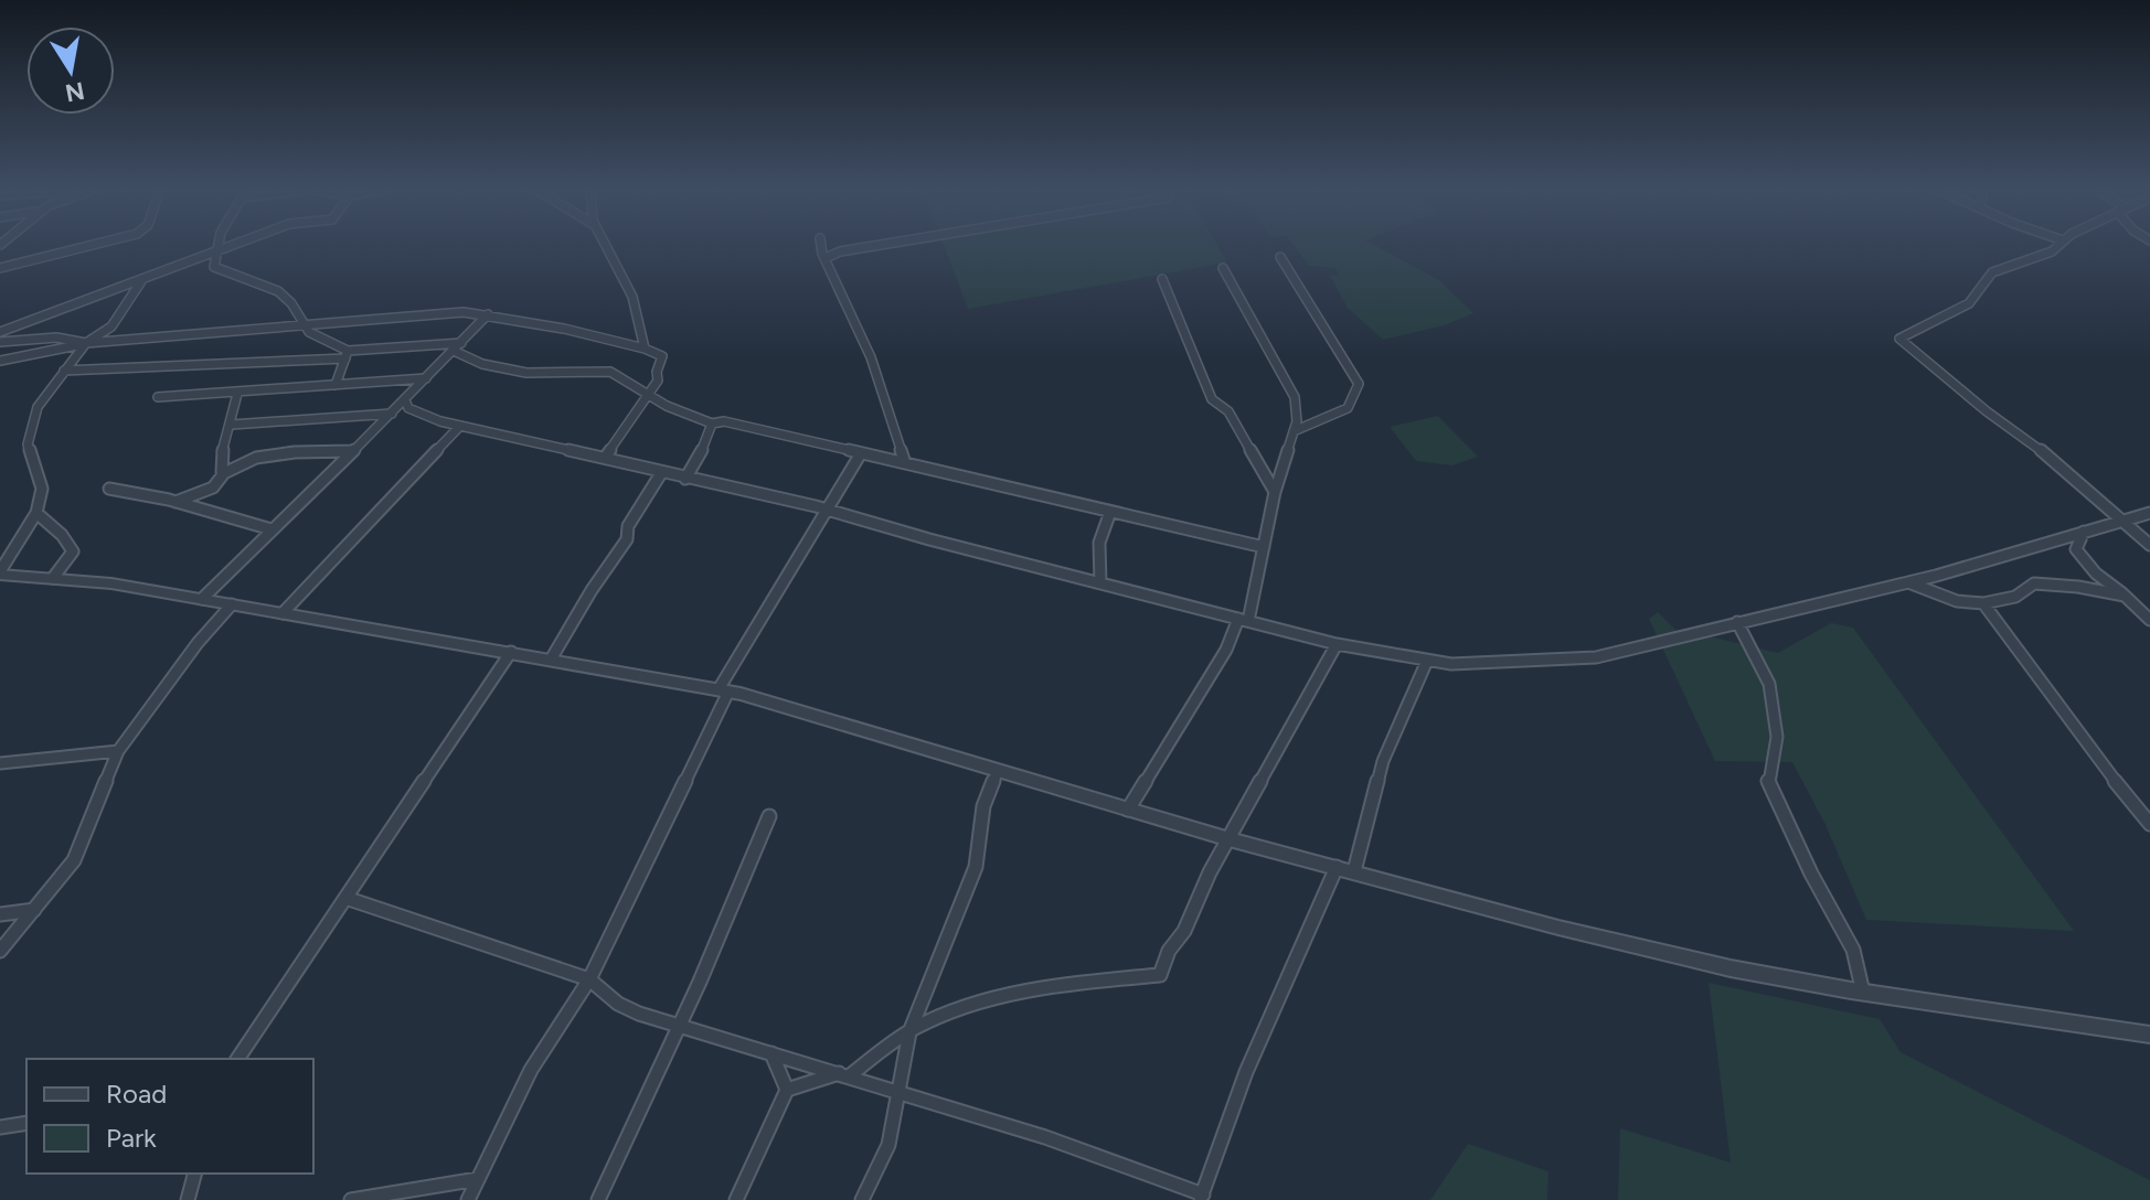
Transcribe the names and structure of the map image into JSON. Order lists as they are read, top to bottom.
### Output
{
  "legend": ["Road", "Park"],
  "north": "bottom"
}
